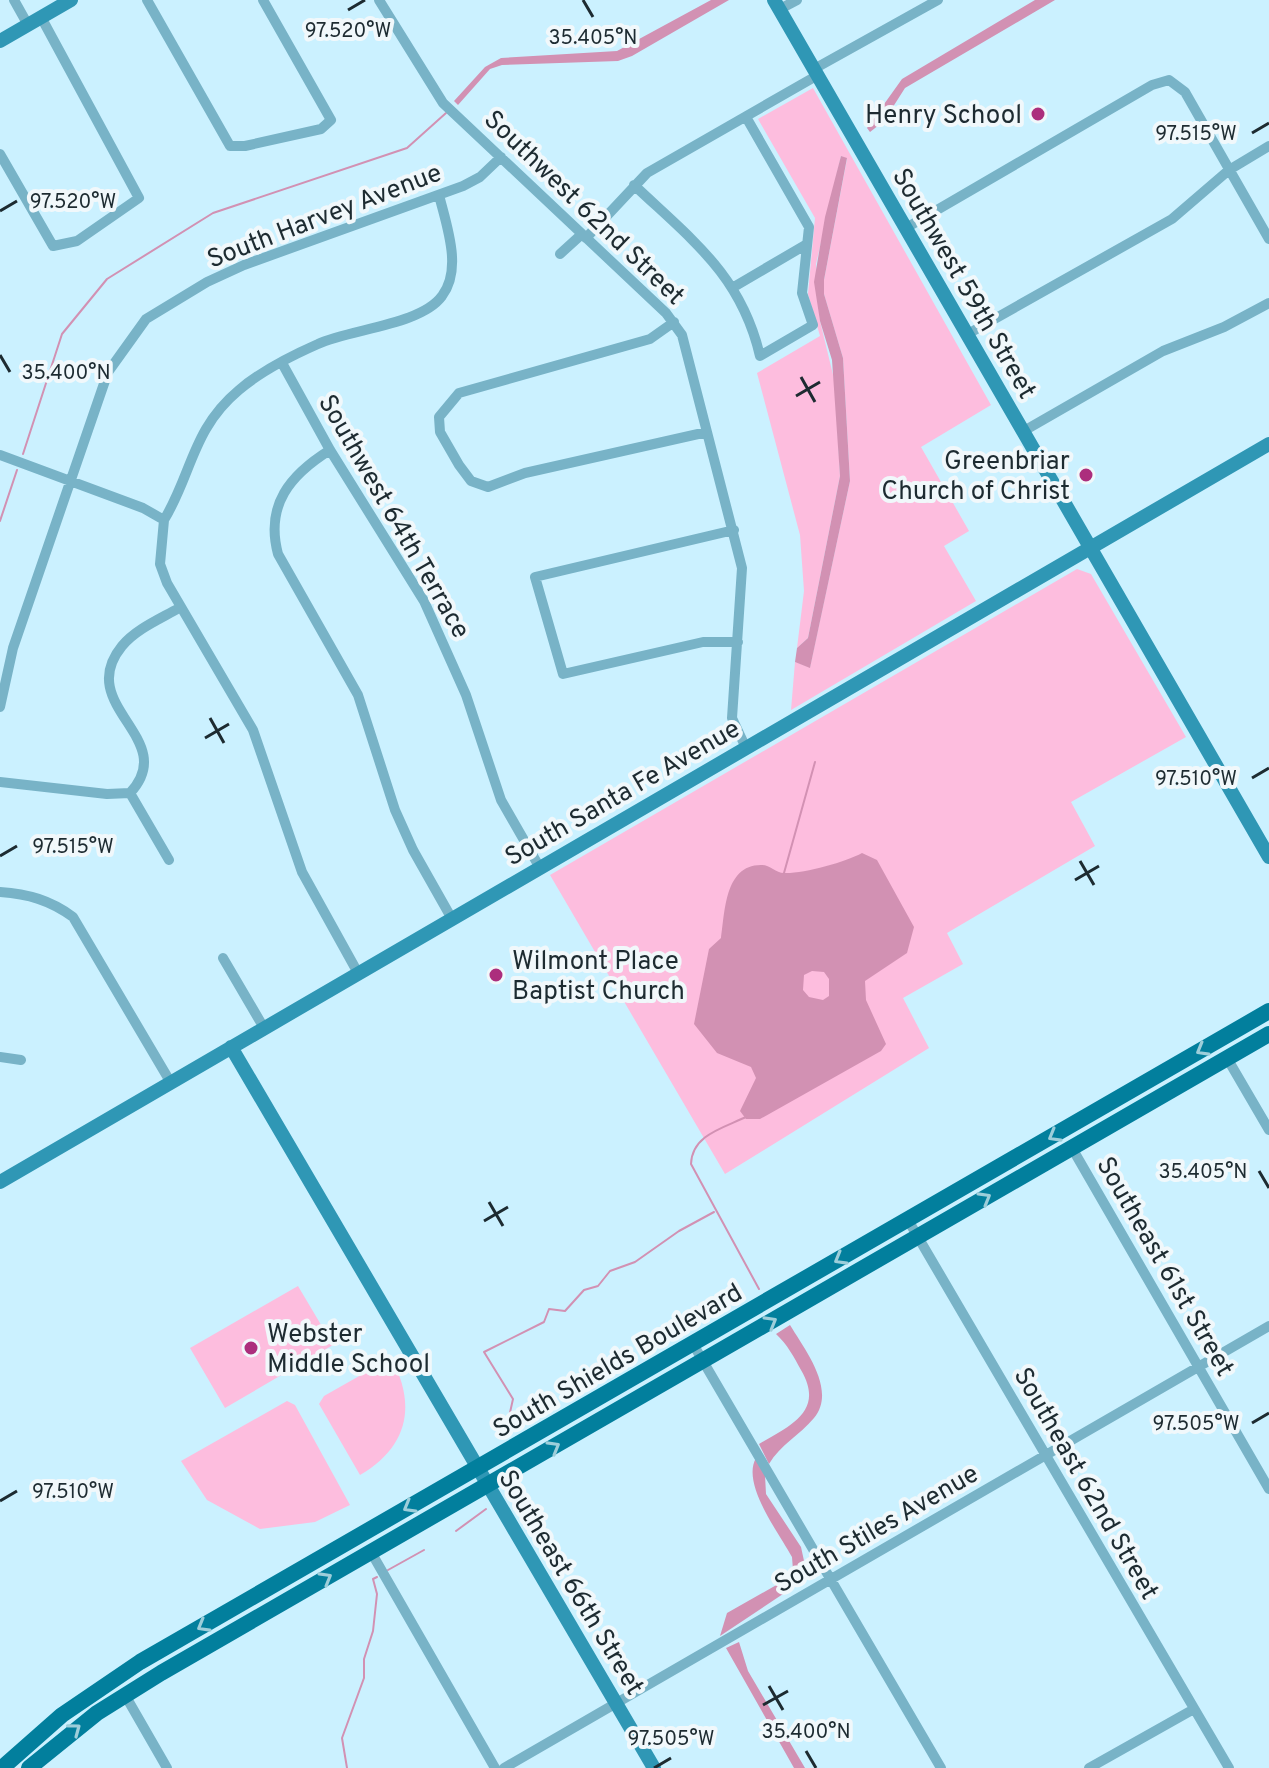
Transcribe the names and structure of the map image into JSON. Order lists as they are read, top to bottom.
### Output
{
  "streets": {
    "main road": [
      "Southwest 59th Street",
      "South Santa Fe Avenue",
      "South Shields Boulevard",
      "Southeast 66th Street"
    ],
    "street": [
      "Southwest 62nd Street",
      "South Harvey Avenue",
      "Southwest 64th Terrace",
      "Southeast 61st Street",
      "Southeast 62nd Street",
      "South Stiles Avenue"
    ]
  },
  "crossings": [
    ["Southwest 62nd Street", "South Harvey Avenue"],
    ["Southwest 62nd Street", "South Santa Fe Avenue"],
    ["Southwest 59th Street", "South Santa Fe Avenue"],
    ["Southwest 64th Terrace", "South Santa Fe Avenue"],
    ["South Santa Fe Avenue", "Southeast 66th Street"],
    ["Southeast 61st Street", "South Shields Boulevard"],
    ["Southeast 61st Street", "South Stiles Avenue"],
    ["South Shields Boulevard", "Southeast 62nd Street"],
    ["South Shields Boulevard", "Southeast 66th Street"],
    ["Southeast 62nd Street", "South Stiles Avenue"],
    ["South Stiles Avenue", "Southeast 66th Street"]
  ],
  "places": [
    "Henry School",
    "Greenbriar Church of Christ",
    "Wilmont Place Baptist Church",
    "Webster Middle School"
  ],
  "coordinates": [
    "97.520°W",
    "35.405°N",
    "97.515°W",
    "35.400°N",
    "97.510°W",
    "97.505°W"
  ]
}
